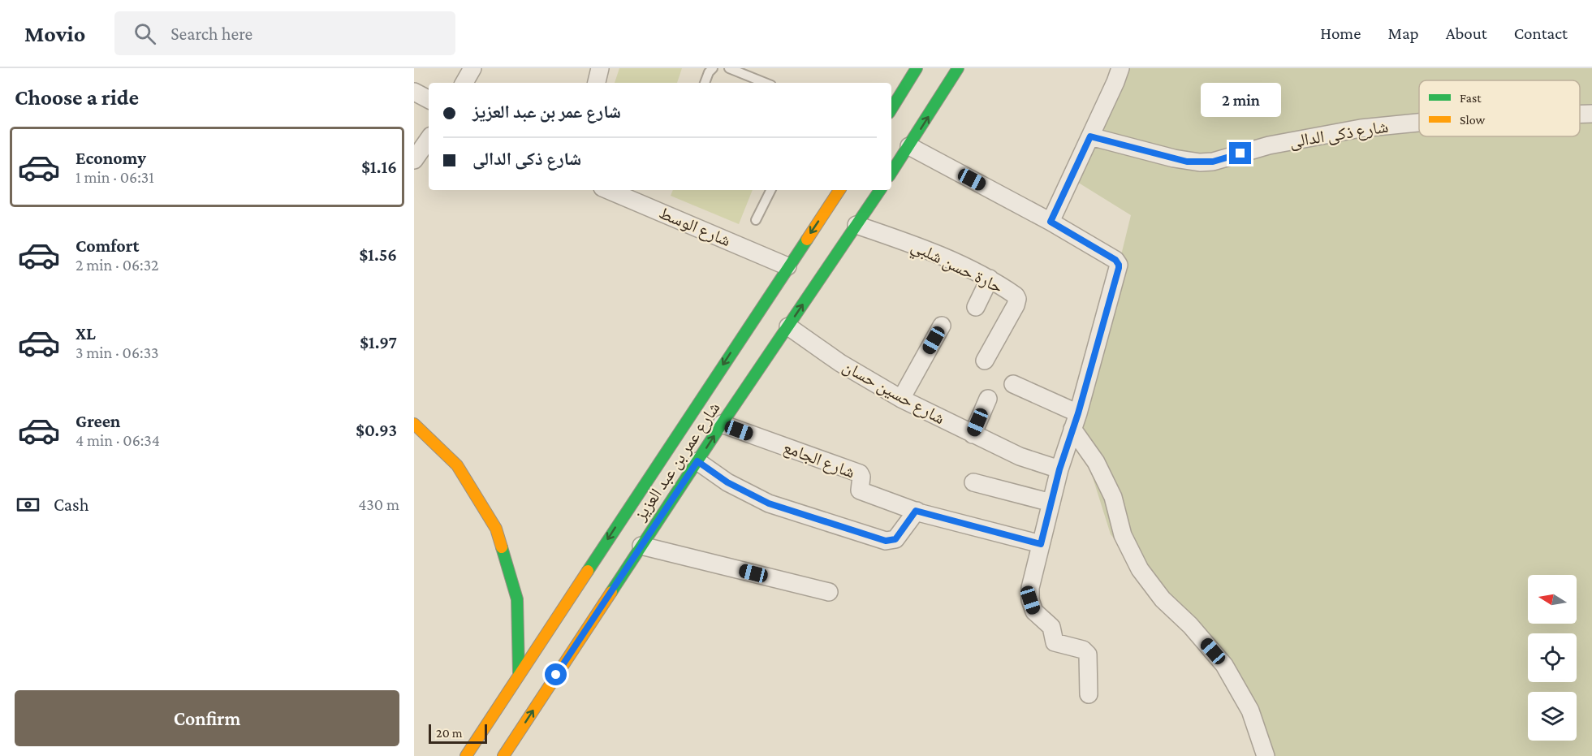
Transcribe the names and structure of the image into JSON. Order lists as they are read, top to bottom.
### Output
{
  "streets": {
    "main road": ["شارع عمر بن عبد العزيز"],
    "street": [
      "شارع ذكى الدالى",
      "شارع الوسط",
      "حارة حسن شلبي",
      "شارع حسين حسان",
      "شارع الجامع"
    ]
  },
  "crossings": [
    ["شارع الوسط", "شارع عمر بن عبد العزيز"],
    ["حارة حسن شلبي", "شارع عمر بن عبد العزيز"],
    ["شارع حسين حسان", "شارع عمر بن عبد العزيز"],
    ["شارع الجامع", "شارع عمر بن عبد العزيز"]
  ],
  "legend": ["Fast", "Slow"],
  "scale_bar": "20 m",
  "north": "left",
  "page": {
    "header": "Movio",
    "search": "Search here",
    "nav": [
      "Home",
      "Map",
      "About",
      "Contact"
    ],
    "heading": "Choose a ride",
    "bubble": "2 min",
    "banner": ["شارع عمر بن عبد العزيز", "شارع ذكى الدالى"],
    "list": [
      {
        "name": "Economy",
        "note": "1 min · 06:31",
        "value": "$1.16"
      },
      {
        "name": "Comfort",
        "note": "2 min · 06:32",
        "value": "$1.56"
      },
      {
        "name": "XL",
        "note": "3 min · 06:33",
        "value": "$1.97"
      },
      {
        "name": "Green",
        "note": "4 min · 06:34",
        "value": "$0.93"
      }
    ],
    "pay": ["Cash", "430 m"],
    "buttons": "Confirm",
    "scale": "20 m"
  }
}
